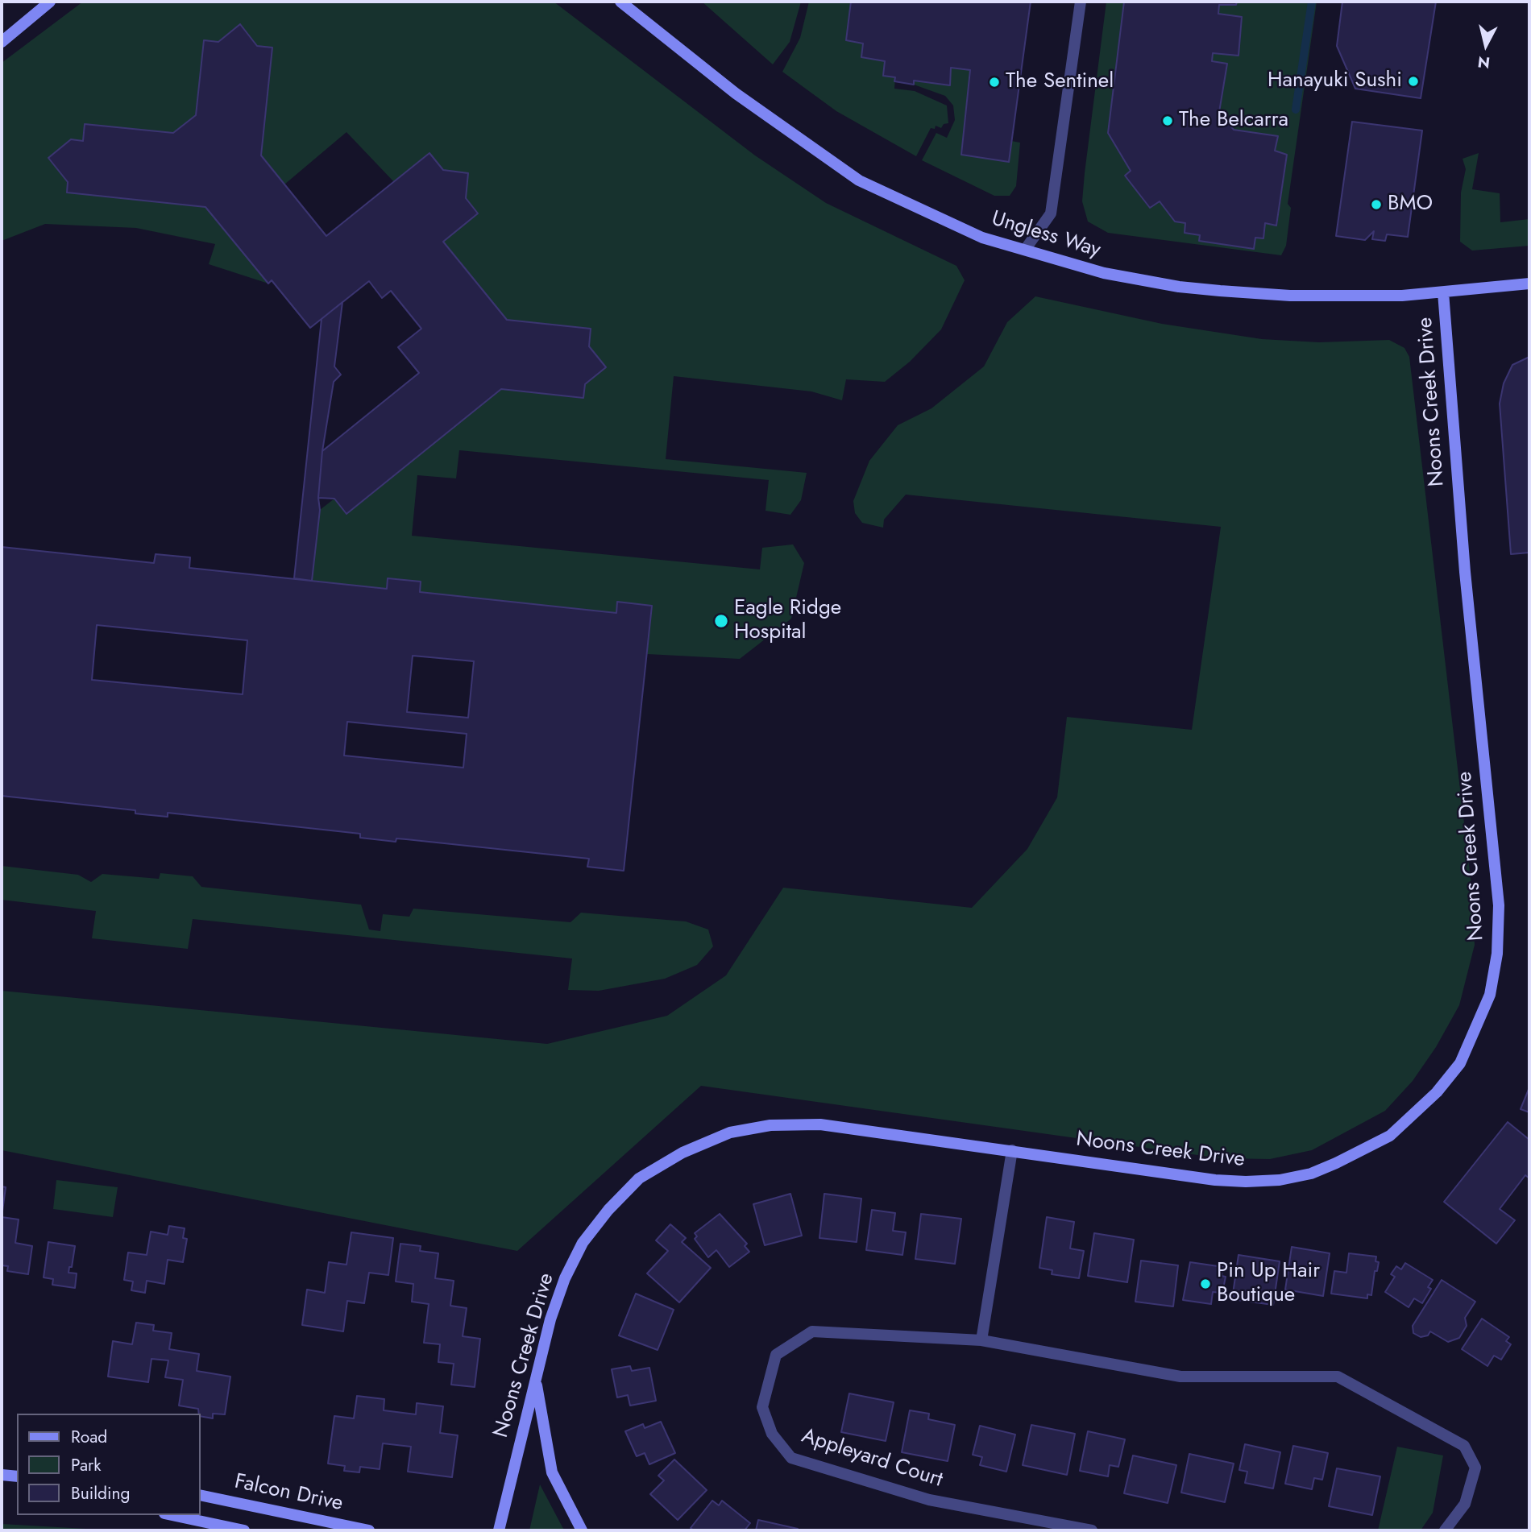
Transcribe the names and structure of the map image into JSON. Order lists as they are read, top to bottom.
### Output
{
  "streets": {
    "street": [
      "Ungless Way",
      "Noons Creek Drive",
      "Appleyard Court",
      "Falcon Drive"
    ]
  },
  "crossings": [
    ["Ungless Way", "Noons Creek Drive"]
  ],
  "places": [
    "Hanayuki Sushi",
    "The Sentinel",
    "The Belcarra",
    "BMO",
    "Eagle Ridge Hospital",
    "Pin Up Hair Boutique"
  ],
  "legend": ["Road", "Park", "Building"],
  "north": "bottom"
}
